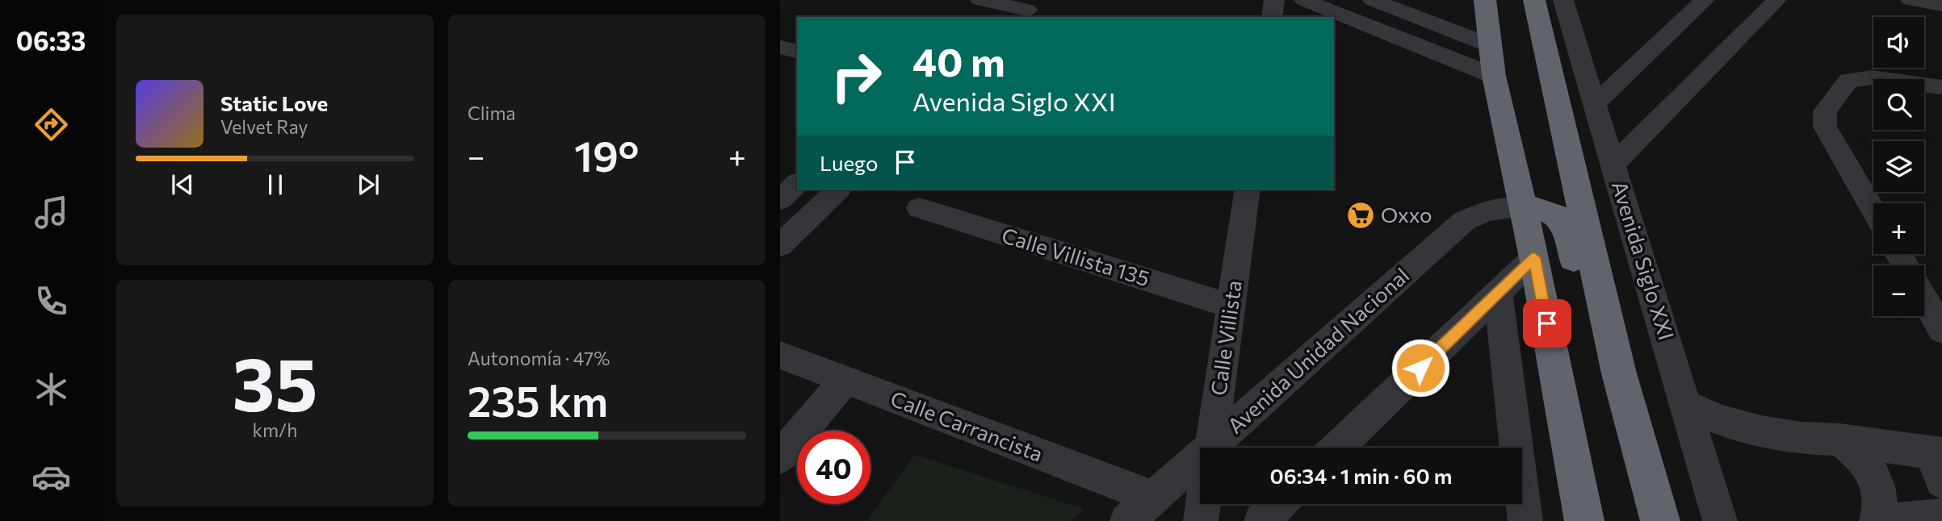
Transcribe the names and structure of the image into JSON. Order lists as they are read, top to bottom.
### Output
{
  "streets": {
    "highway": ["Avenida Siglo XXI"],
    "street": [
      "Calle Villista 135",
      "Calle Villista",
      "Avenida Unidad Nacional",
      "Calle Carrancista"
    ]
  },
  "crossings": [
    ["Calle Villista 135", "Calle Villista"],
    ["Calle Villista", "Avenida Unidad Nacional"],
    ["Avenida Unidad Nacional", "Calle Carrancista"]
  ],
  "places": {
    "supermarket": ["Oxxo"]
  },
  "page": {
    "tabs": "06:33",
    "tile": [
      "Clima",
      ["35", "km/h"],
      ["Autonomía · 47%", "235 km"]
    ],
    "map_buttons": ["+", "−"],
    "turn": ["40 m", "Avenida Siglo XXI"],
    "song": ["Static Love", "Velvet Ray"],
    "heat": ["−", "19°", "+"],
    "then": "Luego",
    "limit": "40",
    "trip": "06:34 · 1 min · 60 m"
  }
}
